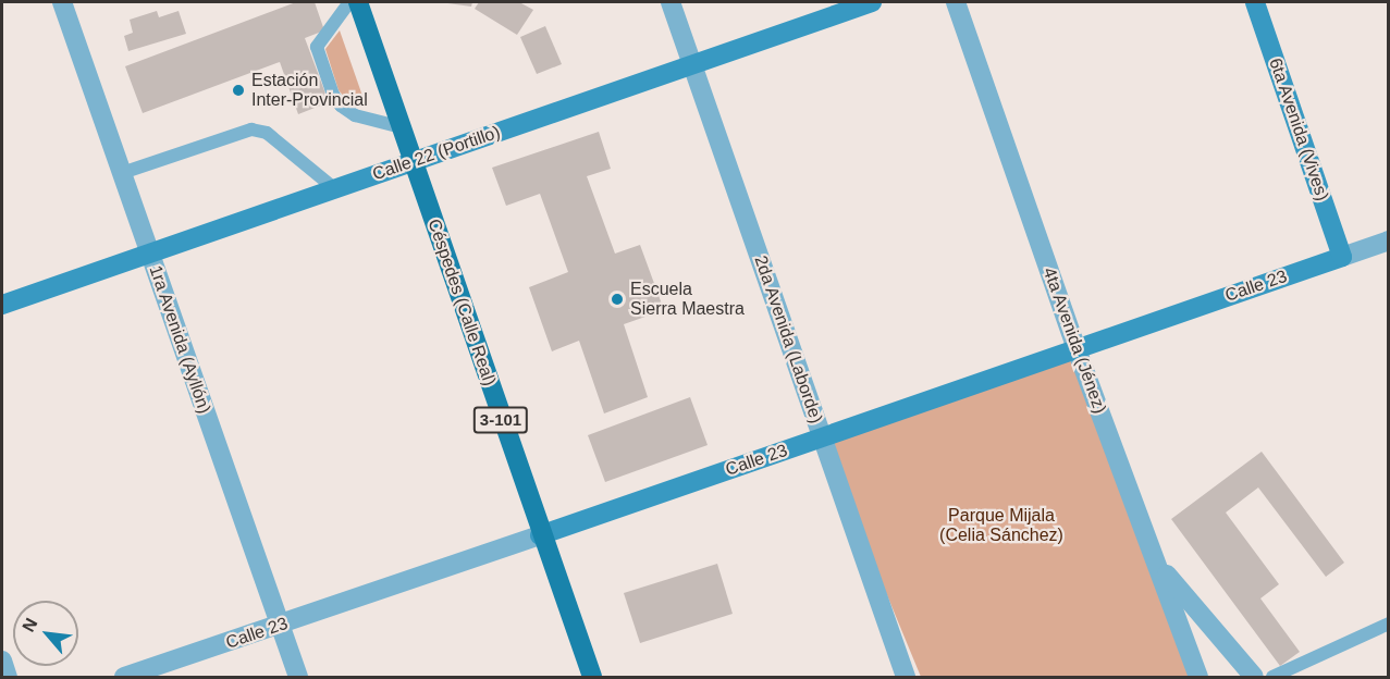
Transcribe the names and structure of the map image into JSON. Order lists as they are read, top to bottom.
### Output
{
  "streets": {
    "main road": [
      "6ta Avenida (Vives)",
      "Calle 22 (Portillo)",
      "Calle 23",
      "Céspedes (Calle Real)",
      "3-101"
    ],
    "street": ["1ra Avenida (Ayllón)", "2da Avenida (Laborde)", "4ta Avenida (Jénez)"]
  },
  "crossings": [
    ["6ta Avenida (Vives)", "Calle 23"],
    ["Calle 22 (Portillo)", "Céspedes (Calle Real)"],
    ["Calle 22 (Portillo)", "1ra Avenida (Ayllón)"],
    ["Calle 22 (Portillo)", "2da Avenida (Laborde)"],
    ["Calle 23", "Céspedes (Calle Real)"],
    ["Calle 23", "1ra Avenida (Ayllón)"],
    ["Calle 23", "2da Avenida (Laborde)"],
    ["Calle 23", "4ta Avenida (Jénez)"]
  ],
  "parks": ["Parque Mijala (Celia Sánchez)"],
  "places": ["Estación Inter-Provincial", "Escuela Sierra Maestra"],
  "north": "top left"
}
